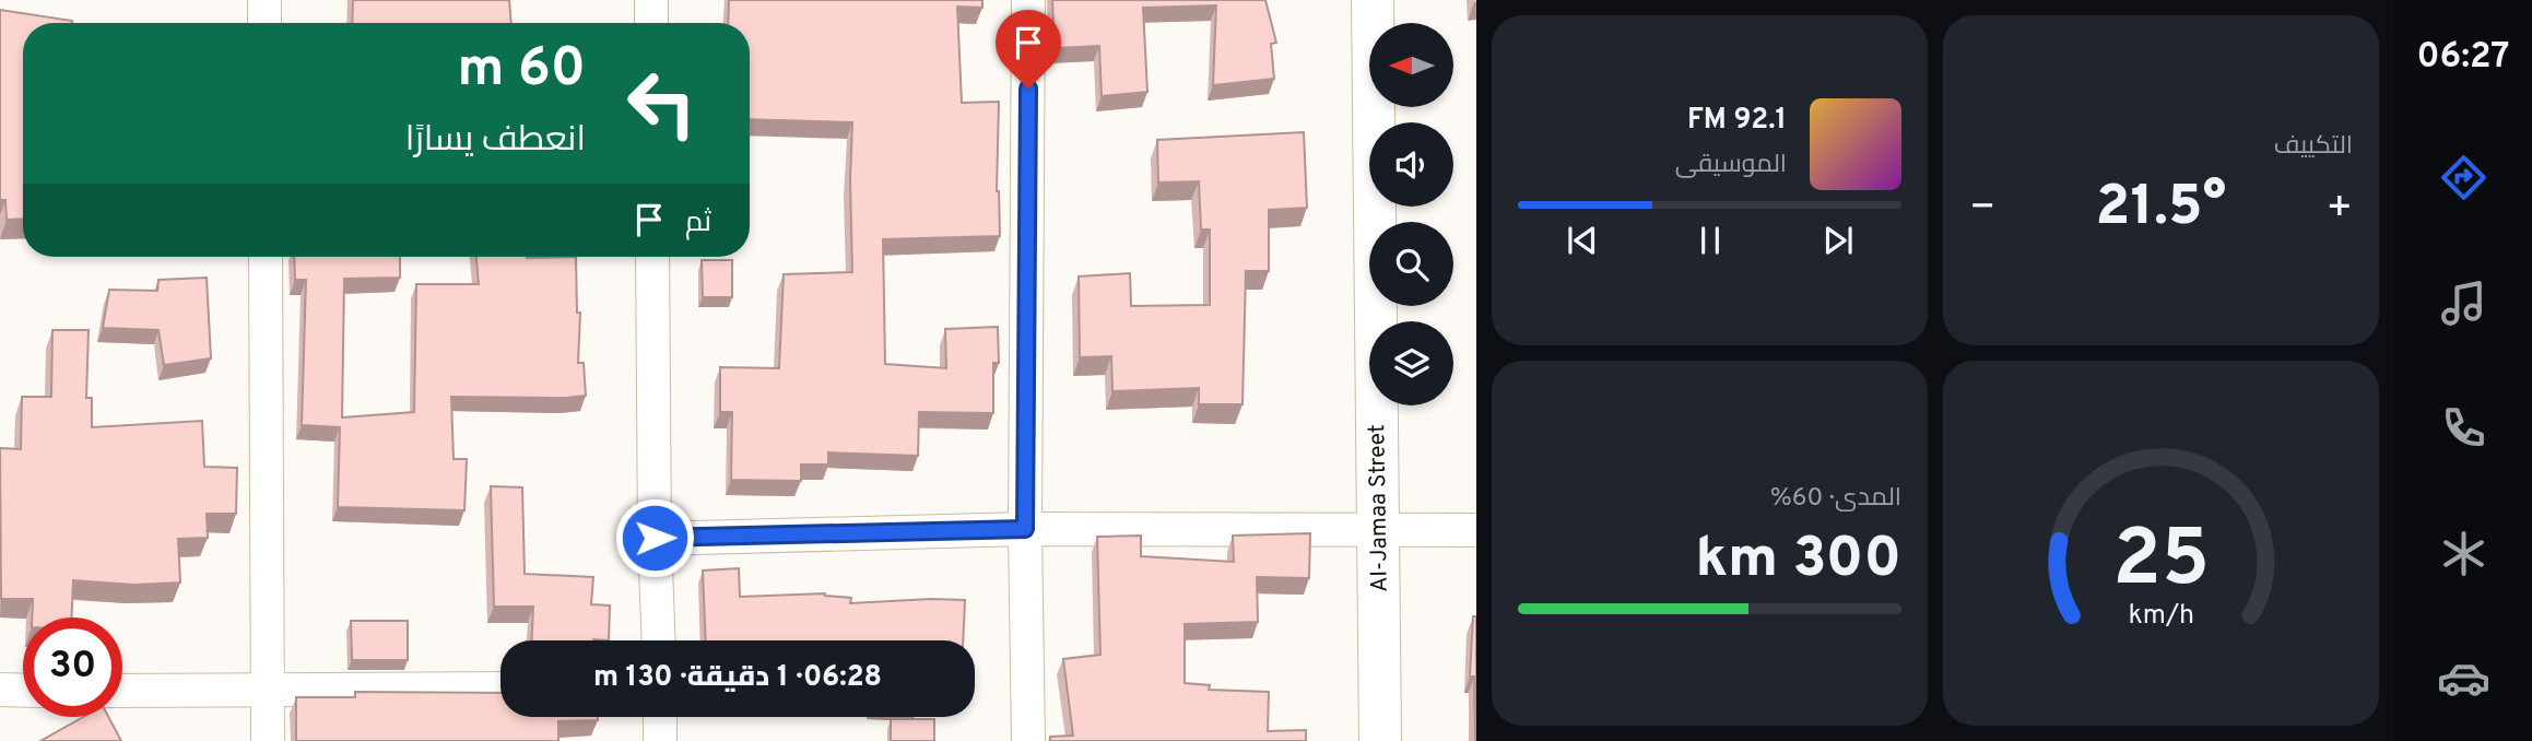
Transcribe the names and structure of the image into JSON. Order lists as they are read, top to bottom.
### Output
{
  "streets": {
    "street": ["Al-Jamaa Street"]
  },
  "north": "left",
  "page": {
    "tabs": "06:27",
    "tile": [
      "التكييف",
      ["المدى · 60%", "300 km"]
    ],
    "turn": ["60 m", "انعطف يسارًا"],
    "song": ["92.1 FM", "الموسيقى"],
    "heat": ["−", "21.5°", "+"],
    "then": "ثم",
    "limit": "30",
    "trip": "06:28 · 1 دقيقة · 130 m",
    "gauge": ["25", "km/h"]
  }
}
